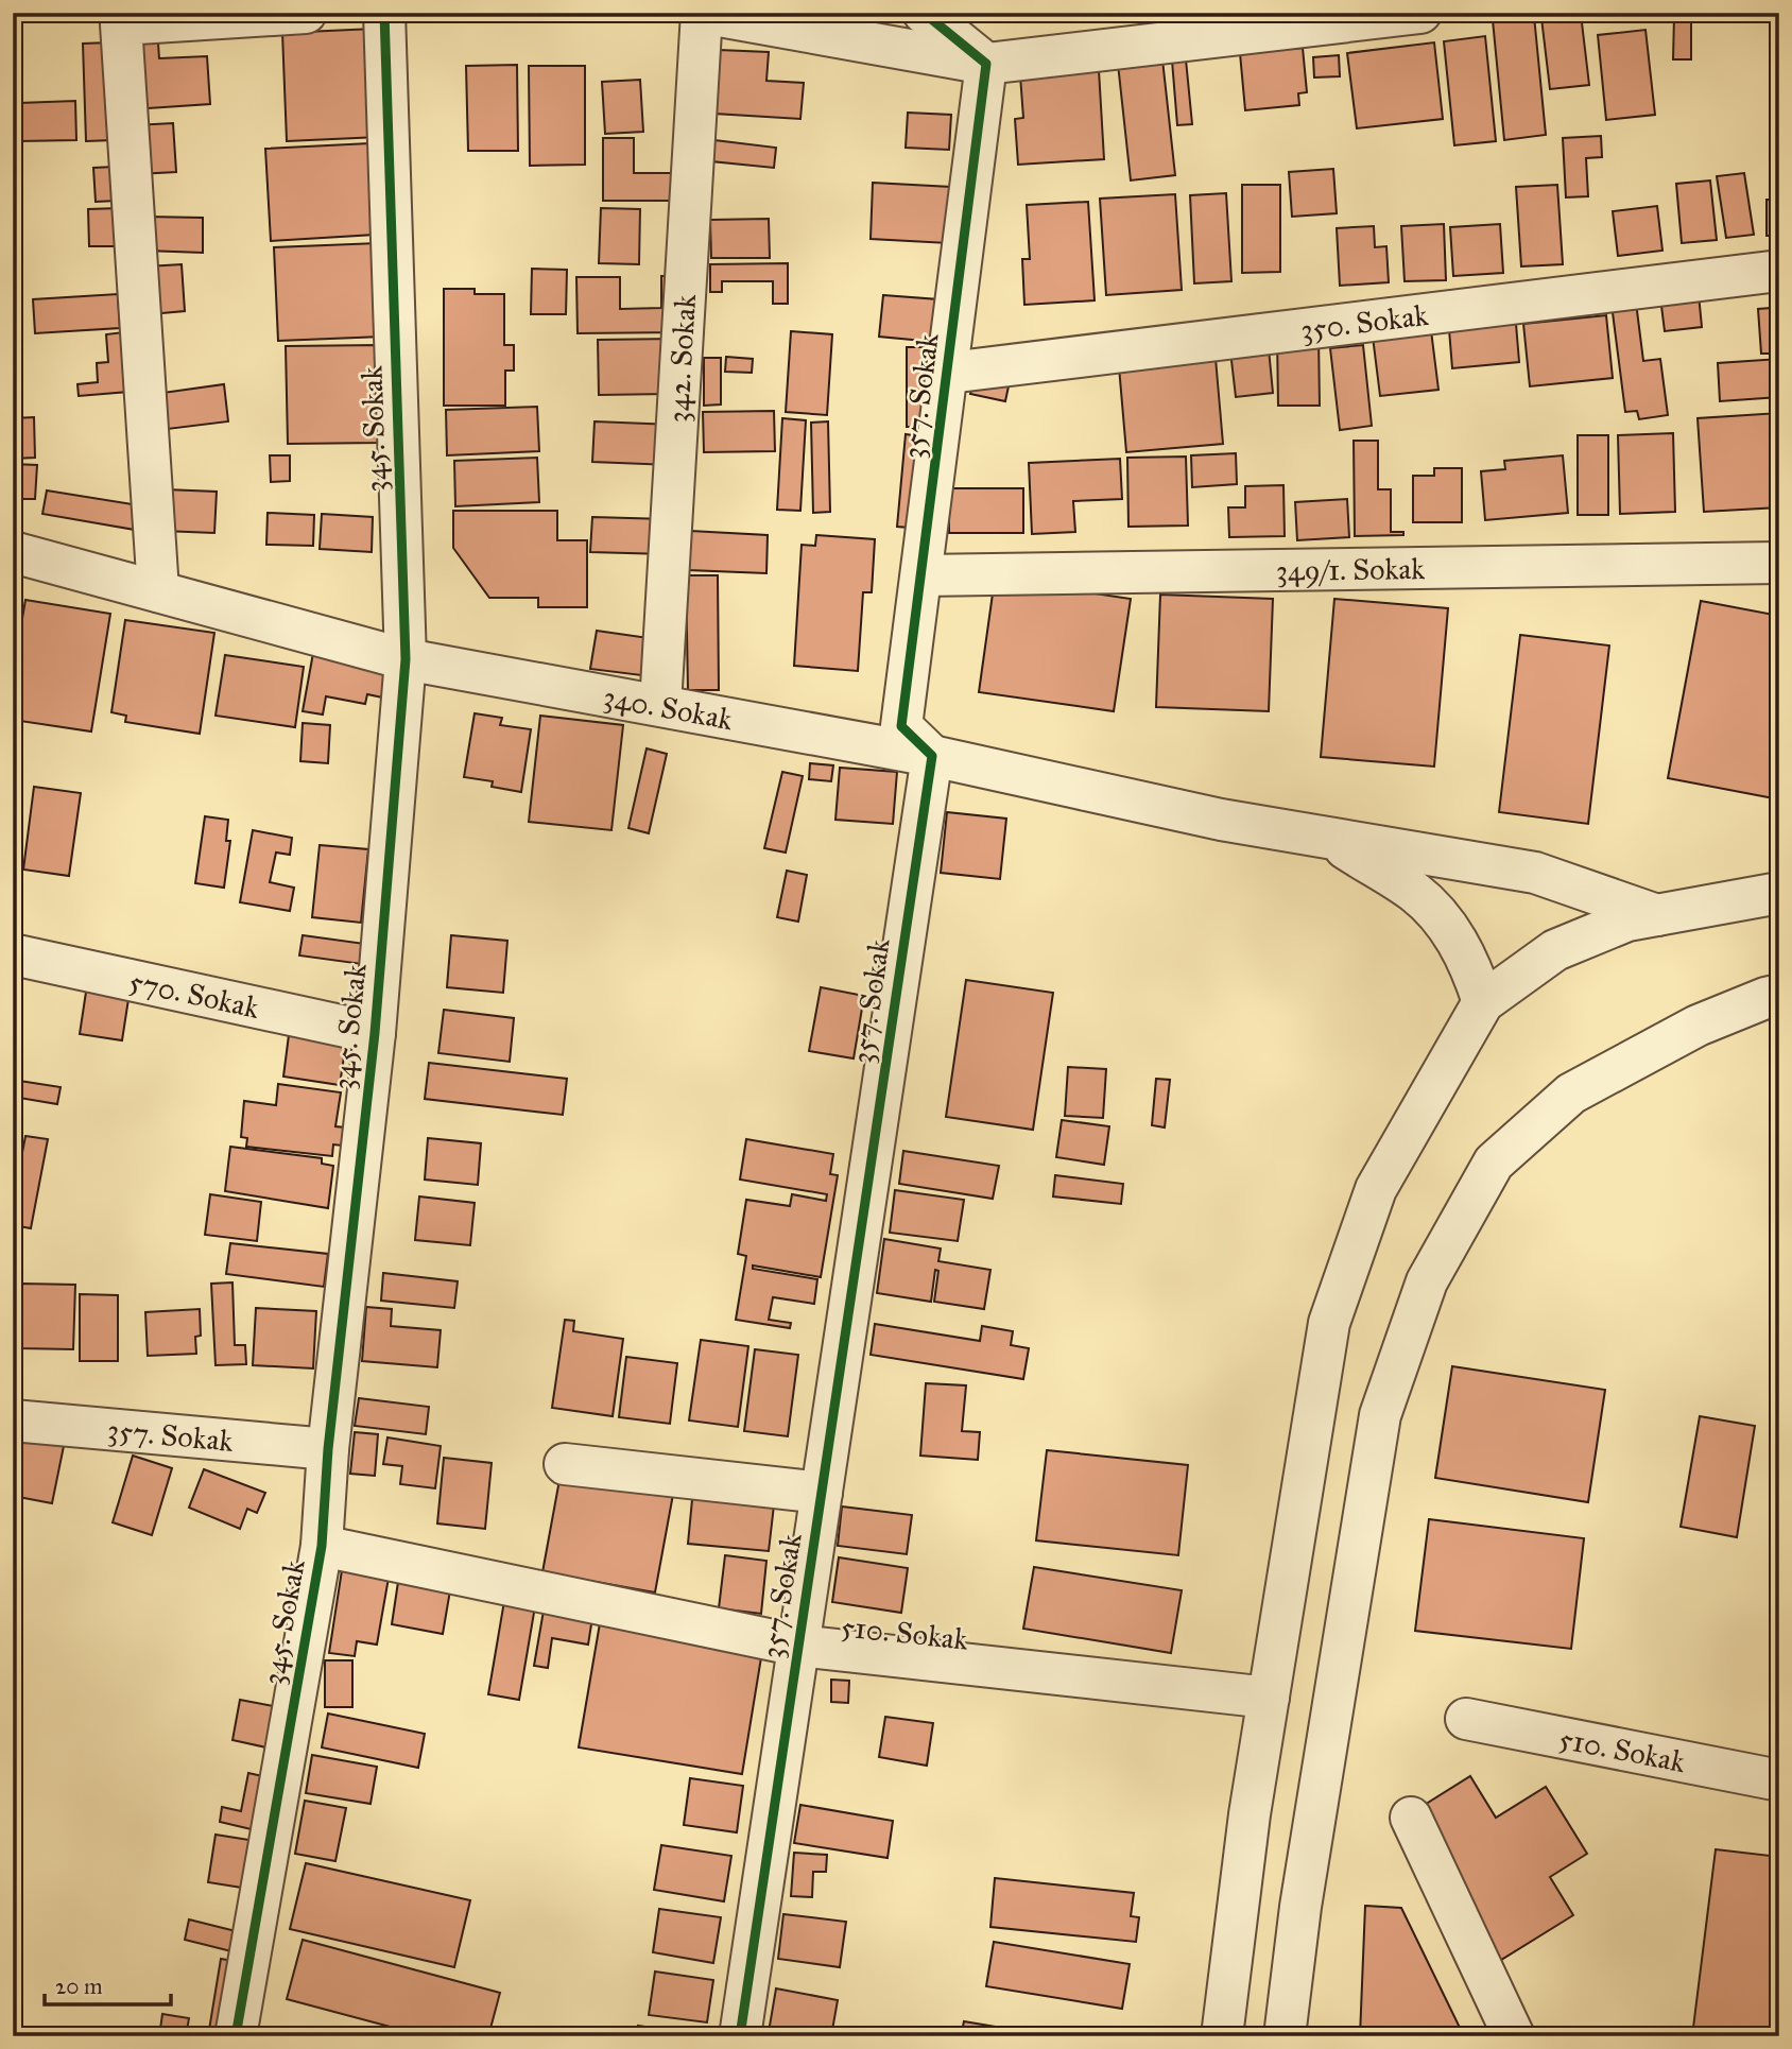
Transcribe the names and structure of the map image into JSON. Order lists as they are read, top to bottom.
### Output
{
  "streets": {
    "street": [
      "350. Sokak",
      "342. Sokak",
      "357. Sokak",
      "345. Sokak",
      "349/1. Sokak",
      "340. Sokak",
      "570. Sokak",
      "510. Sokak"
    ]
  },
  "crossings": [
    ["350. Sokak", "357. Sokak"],
    ["342. Sokak", "340. Sokak"],
    ["357. Sokak", "345. Sokak"],
    ["357. Sokak", "349/1. Sokak"],
    ["357. Sokak", "340. Sokak"],
    ["357. Sokak", "510. Sokak"],
    ["345. Sokak", "340. Sokak"],
    ["345. Sokak", "570. Sokak"],
    ["345. Sokak", "510. Sokak"]
  ],
  "scale_bar": "20 m"
}
